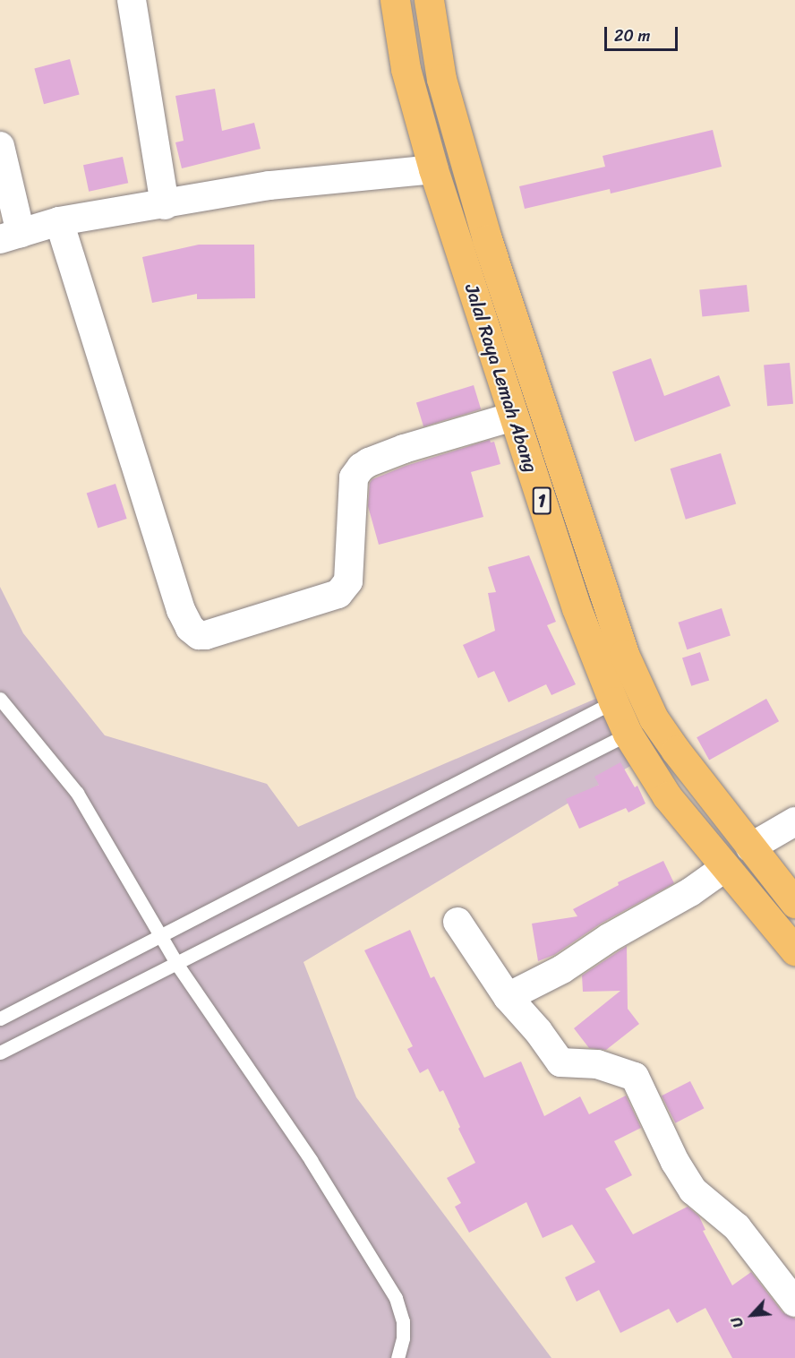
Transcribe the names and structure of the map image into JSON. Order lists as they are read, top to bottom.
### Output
{
  "streets": {
    "highway": ["Jalal Raya Lemah Abang", "1"]
  },
  "scale_bar": "20 m",
  "north": "bottom left"
}
